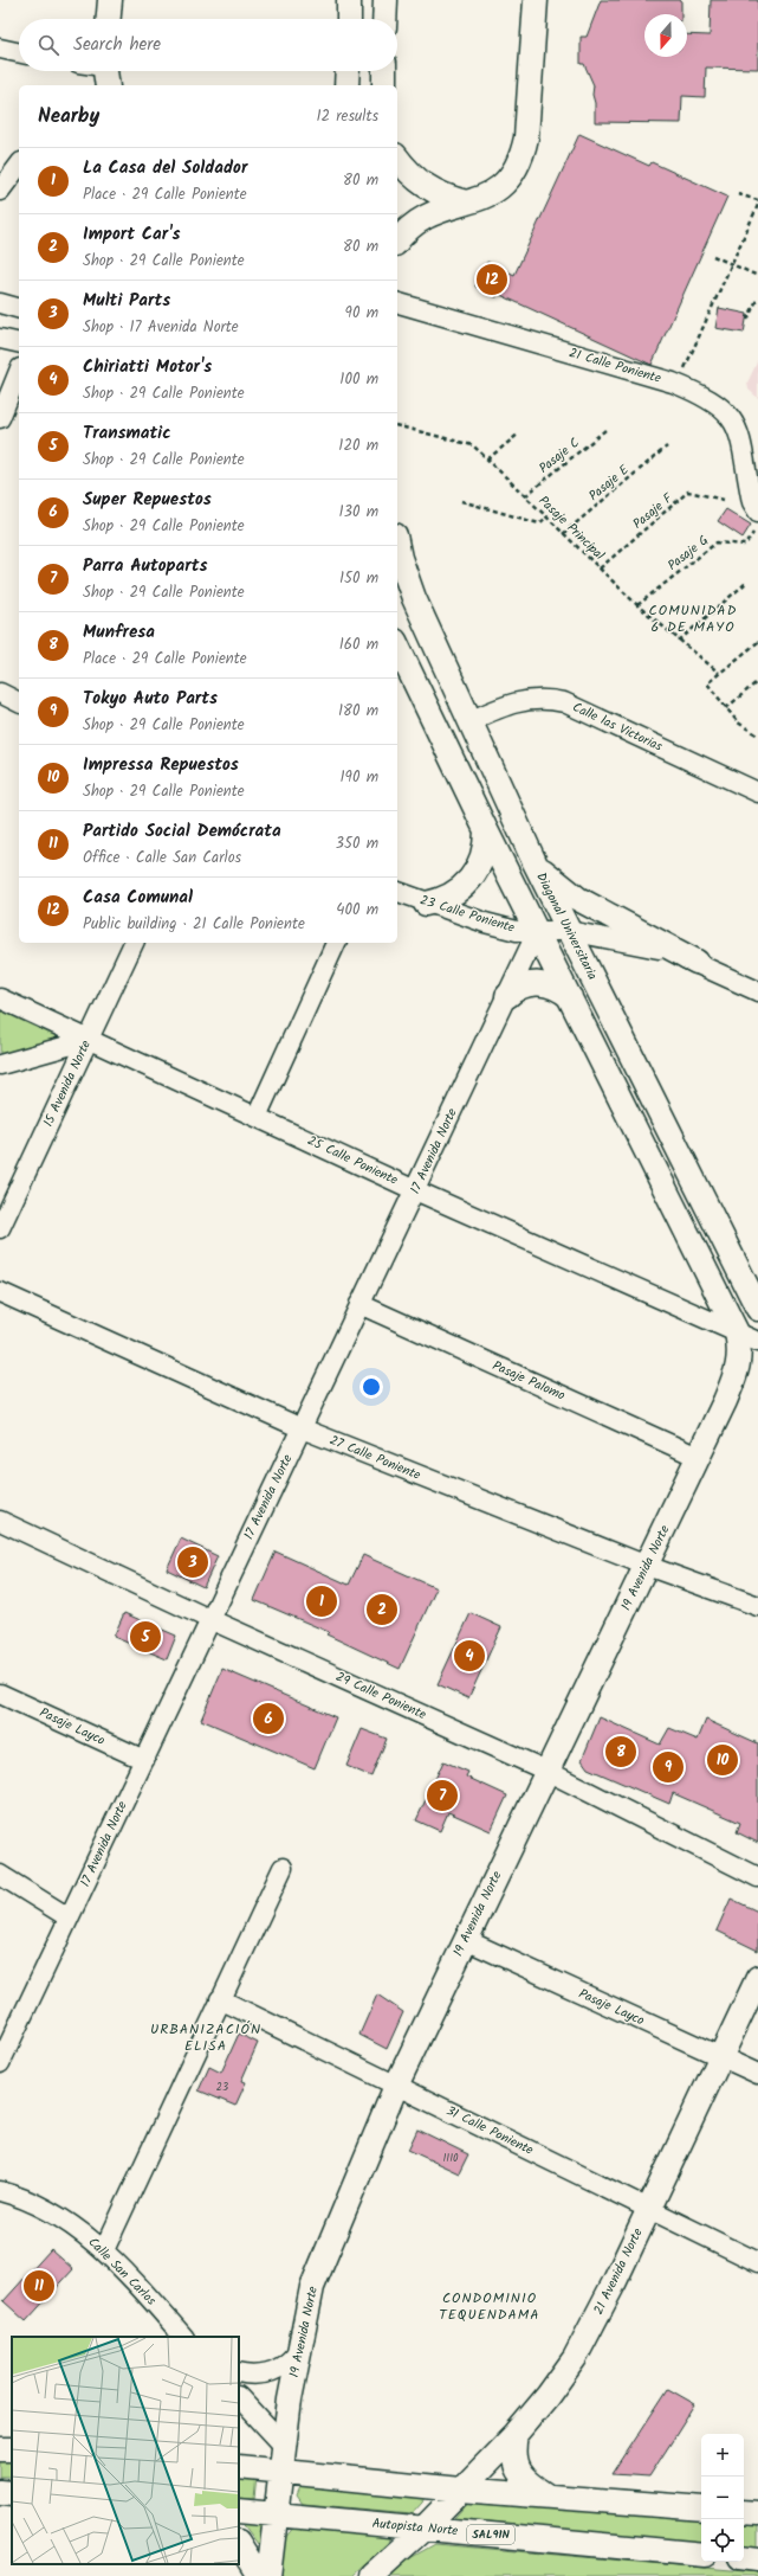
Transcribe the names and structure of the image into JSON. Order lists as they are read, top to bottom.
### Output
{
  "streets": {
    "main road": [
      "Diagonal Universitaria",
      "19 Avenida Norte",
      "21 Avenida Norte",
      "Autopista Norte",
      "SAL91N"
    ],
    "street": [
      "21 Calle Poniente",
      "Calle las Victorias",
      "23 Calle Poniente",
      "15 Avenida Norte",
      "17 Avenida Norte",
      "25 Calle Poniente",
      "Pasaje Palomo",
      "27 Calle Poniente",
      "29 Calle Poniente",
      "Pasaje Layco",
      "31 Calle Poniente",
      "Calle San Carlos"
    ],
    "path": [
      "Pasaje C",
      "Pasaje E",
      "Pasaje F",
      "Pasaje Principal",
      "Pasaje G"
    ]
  },
  "crossings": [
    ["Pasaje C", "Pasaje Principal"],
    ["Pasaje E", "Pasaje Principal"],
    ["Pasaje F", "Pasaje Principal"],
    ["Pasaje Principal", "Pasaje G"],
    ["Calle las Victorias", "Diagonal Universitaria"],
    ["23 Calle Poniente", "Diagonal Universitaria"],
    ["23 Calle Poniente", "17 Avenida Norte"],
    ["15 Avenida Norte", "25 Calle Poniente"],
    ["17 Avenida Norte", "25 Calle Poniente"],
    ["17 Avenida Norte", "Pasaje Palomo"],
    ["17 Avenida Norte", "27 Calle Poniente"],
    ["17 Avenida Norte", "29 Calle Poniente"],
    ["17 Avenida Norte", "Pasaje Layco"],
    ["25 Calle Poniente", "19 Avenida Norte"],
    ["Pasaje Palomo", "19 Avenida Norte"],
    ["27 Calle Poniente", "19 Avenida Norte"],
    ["19 Avenida Norte", "29 Calle Poniente"],
    ["19 Avenida Norte", "Pasaje Layco"],
    ["19 Avenida Norte", "31 Calle Poniente"],
    ["19 Avenida Norte", "Autopista Norte"],
    ["Pasaje Layco", "21 Avenida Norte"],
    ["31 Calle Poniente", "21 Avenida Norte"],
    ["21 Avenida Norte", "Autopista Norte"]
  ],
  "districts": ["COMUNIDAD 6 DE MAYO", "URBANIZACIÓN ELISA", "CONDOMINIO TEQUENDAMA"],
  "house_numbers": ["23", "1110"],
  "north": "bottom",
  "page": {
    "search": "Search here",
    "heading": ["Nearby", "12 results"],
    "list": [
      {
        "mark": "1",
        "name": "La Casa del Soldador",
        "note": "Place · 29 Calle Poniente",
        "value": "80 m"
      },
      {
        "mark": "2",
        "name": "Import Car's",
        "note": "Shop · 29 Calle Poniente",
        "value": "80 m"
      },
      {
        "mark": "3",
        "name": "Multi Parts",
        "note": "Shop · 17 Avenida Norte",
        "value": "90 m"
      },
      {
        "mark": "4",
        "name": "Chiriatti Motor's",
        "note": "Shop · 29 Calle Poniente",
        "value": "100 m"
      },
      {
        "mark": "5",
        "name": "Transmatic",
        "note": "Shop · 29 Calle Poniente",
        "value": "120 m"
      },
      {
        "mark": "6",
        "name": "Super Repuestos",
        "note": "Shop · 29 Calle Poniente",
        "value": "130 m"
      },
      {
        "mark": "7",
        "name": "Parra Autoparts",
        "note": "Shop · 29 Calle Poniente",
        "value": "150 m"
      },
      {
        "mark": "8",
        "name": "Munfresa",
        "note": "Place · 29 Calle Poniente",
        "value": "160 m"
      },
      {
        "mark": "9",
        "name": "Tokyo Auto Parts",
        "note": "Shop · 29 Calle Poniente",
        "value": "180 m"
      },
      {
        "mark": "10",
        "name": "Impressa Repuestos",
        "note": "Shop · 29 Calle Poniente",
        "value": "190 m"
      },
      {
        "mark": "11",
        "name": "Partido Social Demócrata",
        "note": "Office · Calle San Carlos",
        "value": "350 m"
      },
      {
        "mark": "12",
        "name": "Casa Comunal",
        "note": "Public building · 21 Calle Poniente",
        "value": "400 m"
      }
    ],
    "pins": [
      "12",
      "3",
      "1",
      "2",
      "5",
      "4",
      "6",
      "8",
      "10",
      "9",
      "7",
      "11"
    ],
    "map_buttons": ["+", "−"]
  }
}
